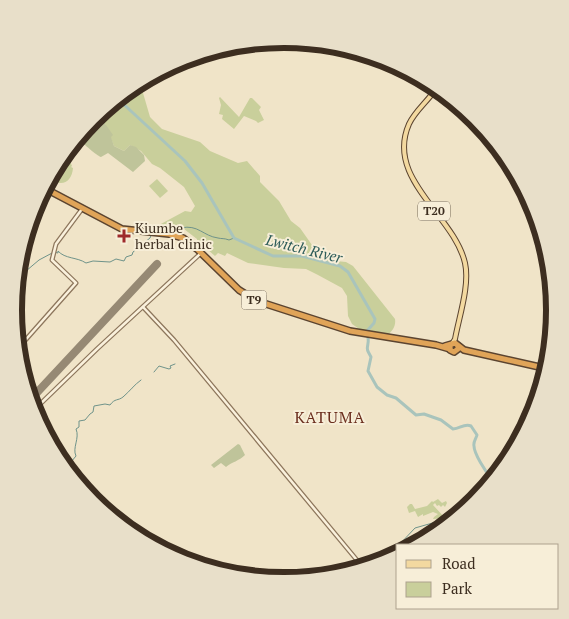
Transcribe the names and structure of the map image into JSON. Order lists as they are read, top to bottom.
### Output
{
  "streets": {
    "highway": ["T9"],
    "main road": ["T20"]
  },
  "crossings": [
    ["T20", "T9"]
  ],
  "districts": ["KATUMA"],
  "water": ["Lwitch River"],
  "places": {
    "health": ["Kiumbe herbal clinic"]
  },
  "legend": ["Road", "Park"]
}
